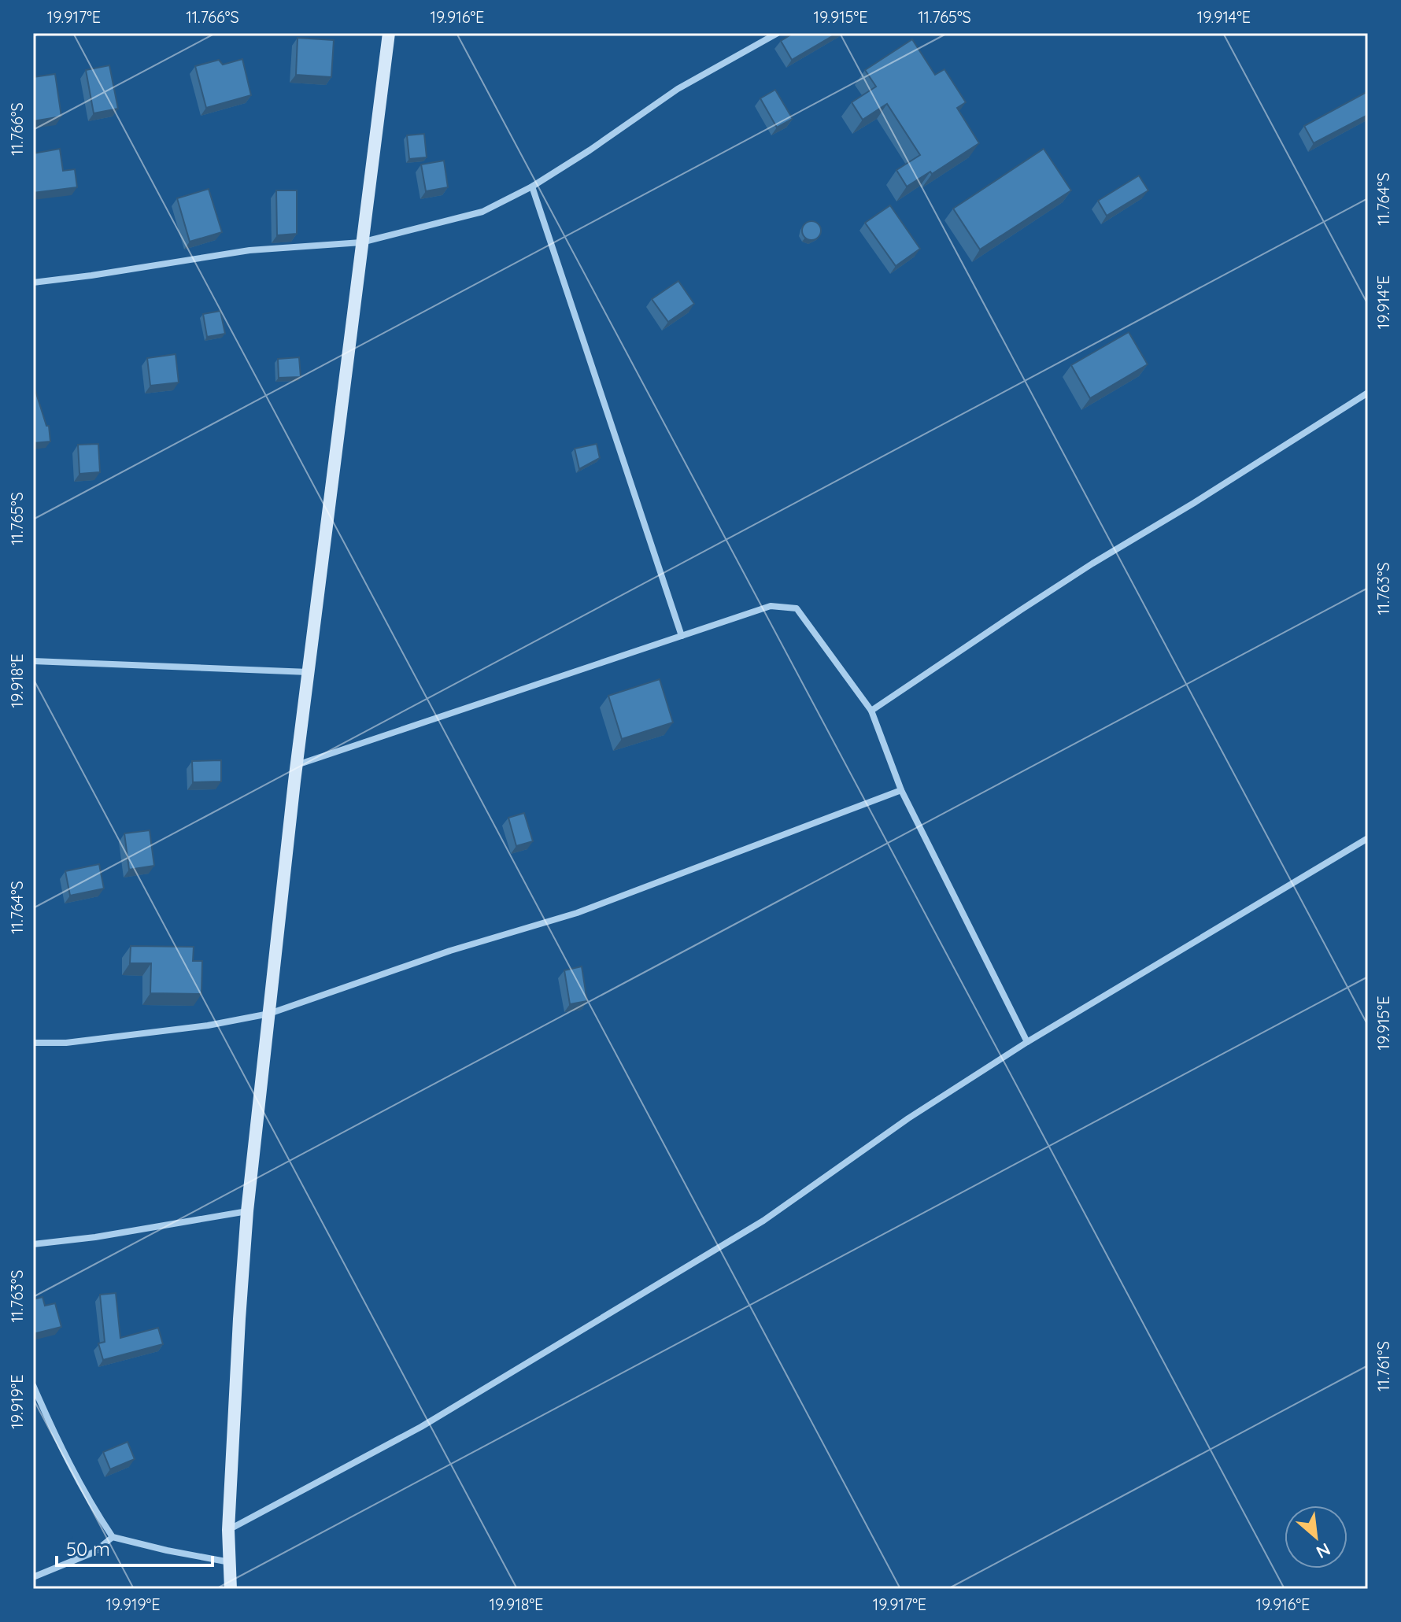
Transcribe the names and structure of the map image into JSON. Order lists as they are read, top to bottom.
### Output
{
  "scale_bar": "50 m",
  "north": "bottom right",
  "coordinates": [
    "19.917°E",
    "11.766°S",
    "19.916°E",
    "19.915°E",
    "11.765°S",
    "19.914°E",
    "11.764°S",
    "11.763°S",
    "19.918°E",
    "11.761°S",
    "19.919°E"
  ]
}
